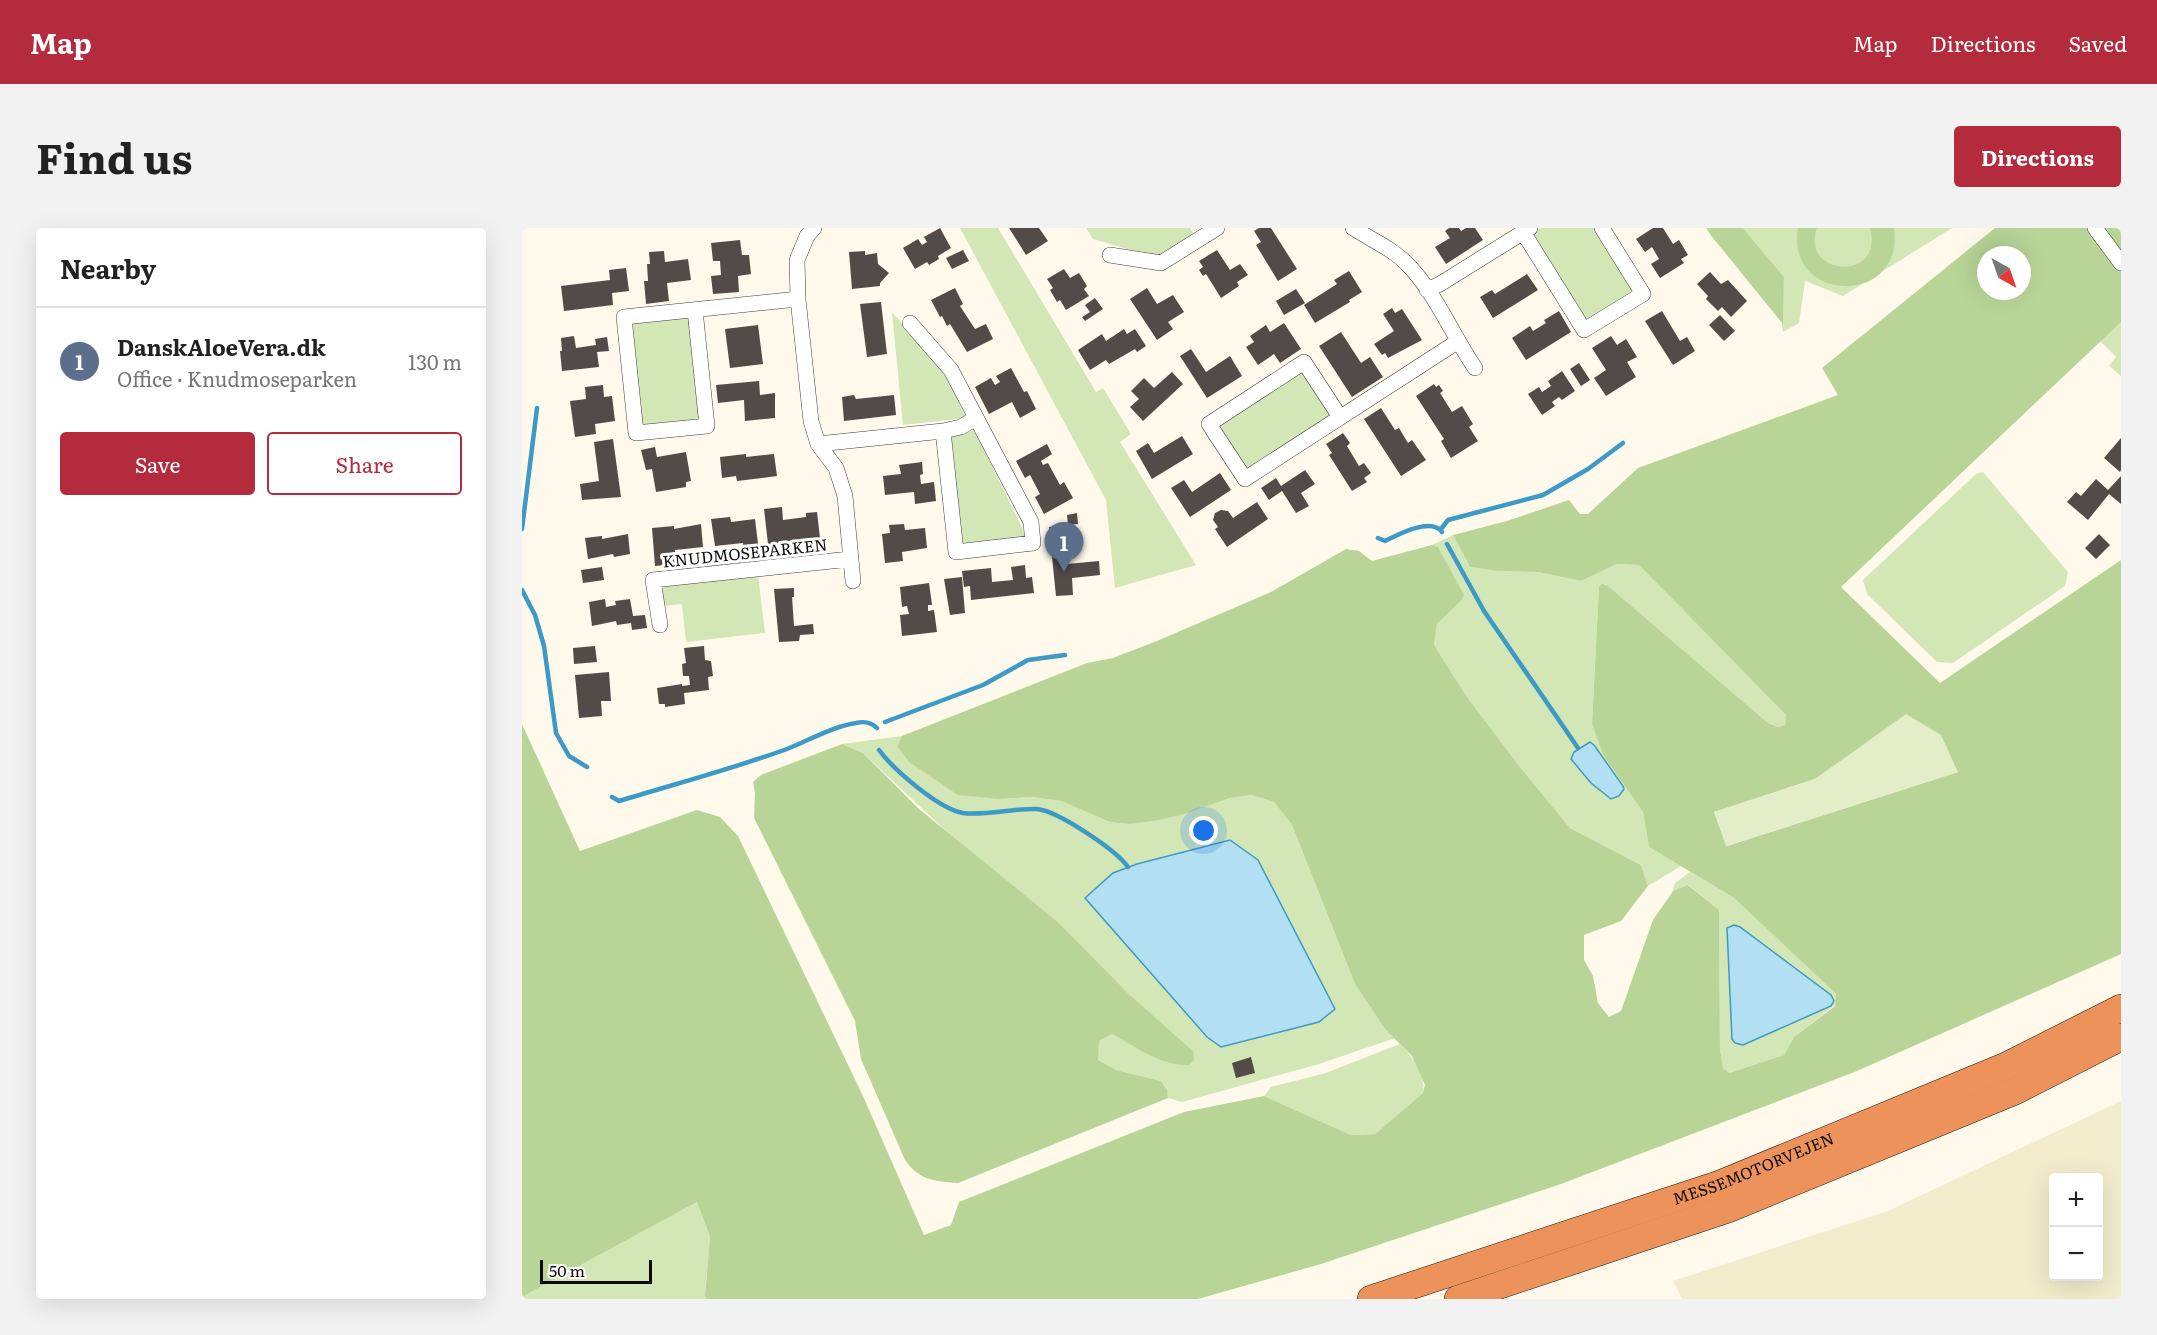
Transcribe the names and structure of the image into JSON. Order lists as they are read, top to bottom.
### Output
{
  "streets": {
    "highway": ["MESSEMOTORVEJEN"],
    "street": ["KNUDMOSEPARKEN"]
  },
  "scale_bar": "50 m",
  "north": "bottom right",
  "page": {
    "header": "Map",
    "nav": ["Map", "Directions", "Saved"],
    "title": "Find us",
    "buttons": [
      "Directions",
      ["Save", "Share"]
    ],
    "heading": "Nearby",
    "list": [
      {
        "mark": "1",
        "name": "DanskAloeVera.dk",
        "note": "Office · Knudmoseparken",
        "value": "130 m"
      }
    ],
    "pins": "1",
    "map_buttons": ["+", "−"],
    "scale": "50 m"
  }
}
